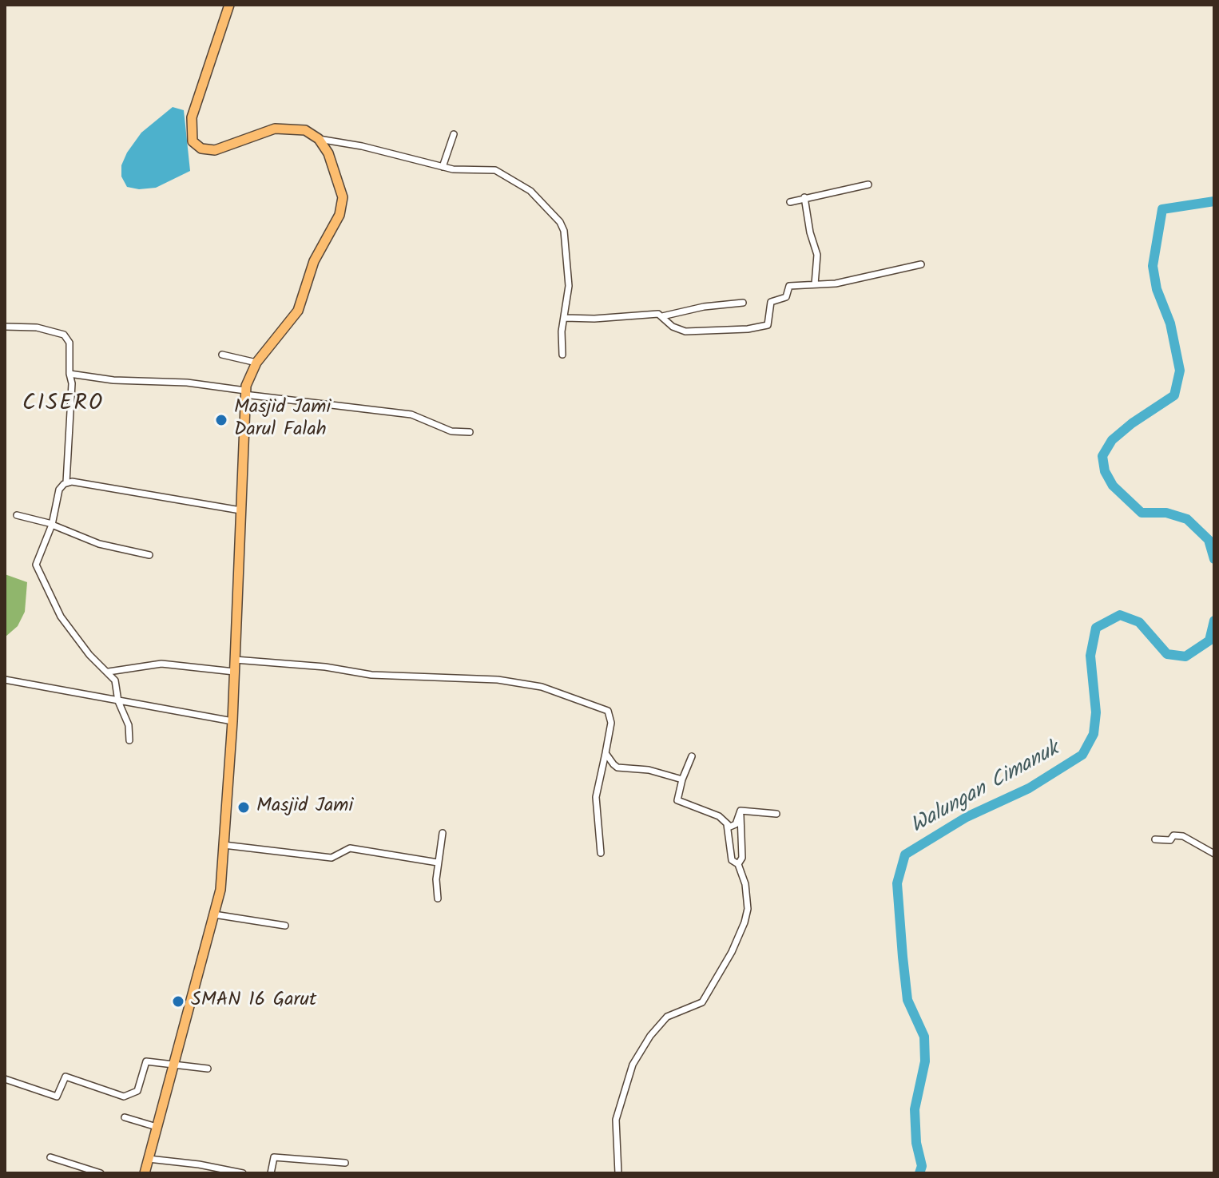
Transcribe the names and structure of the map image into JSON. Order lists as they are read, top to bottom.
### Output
{
  "districts": ["CISERO"],
  "water": ["Walungan Cimanuk"],
  "places": ["Masjid Jami Darul Falah", "Masjid Jami", "SMAN 16 Garut"]
}
